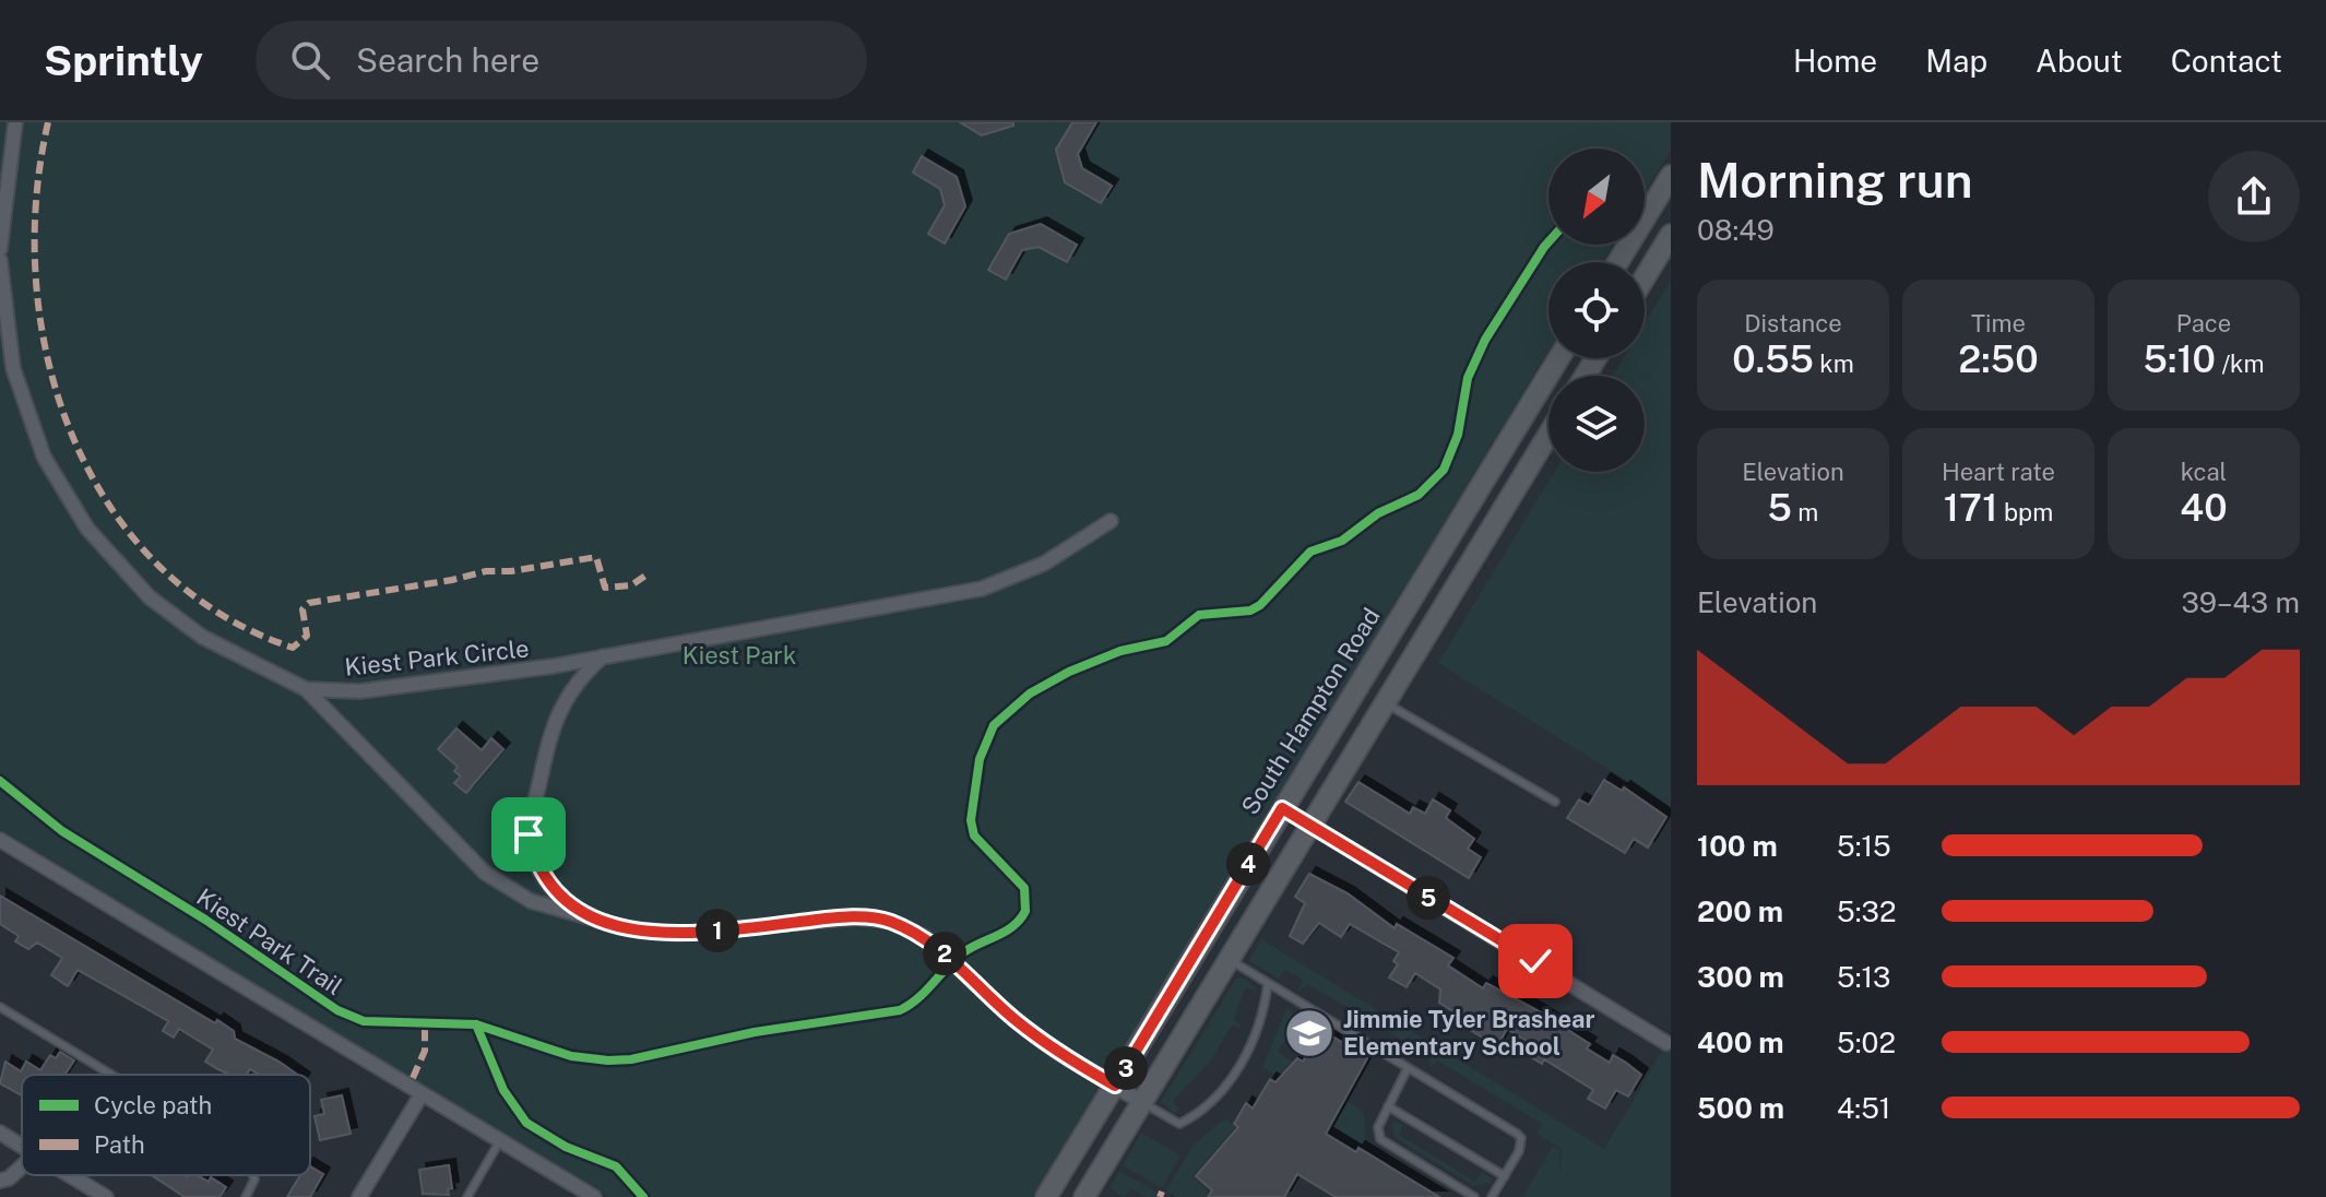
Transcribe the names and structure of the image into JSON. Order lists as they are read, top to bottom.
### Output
{
  "streets": {
    "main road": ["South Hampton Road"],
    "street": ["Kiest Park Circle"],
    "cycle path": ["Kiest Park Trail"]
  },
  "parks": ["Kiest Park"],
  "places": {
    "school or university": ["Jimmie Tyler Brashear Elementary School"]
  },
  "legend": ["Cycle path", "Path"],
  "north": "bottom left",
  "page": {
    "header": "Sprintly",
    "search": "Search here",
    "nav": [
      "Home",
      "Map",
      "About",
      "Contact"
    ],
    "heading": ["Morning run", "08:49"],
    "stats": [
      ["Distance", "0.55 km"],
      ["Time", "2:50"],
      ["Pace", "5:10 /km"],
      ["Elevation", "5 m"],
      ["Heart rate", "171 bpm"],
      ["kcal", "40"]
    ],
    "chart": ["Elevation", "39–43 m"],
    "list": [
      {
        "name": "100 m",
        "note": "5:15"
      },
      {
        "name": "200 m",
        "note": "5:32"
      },
      {
        "name": "300 m",
        "note": "5:13"
      },
      {
        "name": "400 m",
        "note": "5:02"
      },
      {
        "name": "500 m",
        "note": "4:51"
      }
    ],
    "pins": [
      "4",
      "5",
      "1",
      "2",
      "3"
    ]
  }
}
